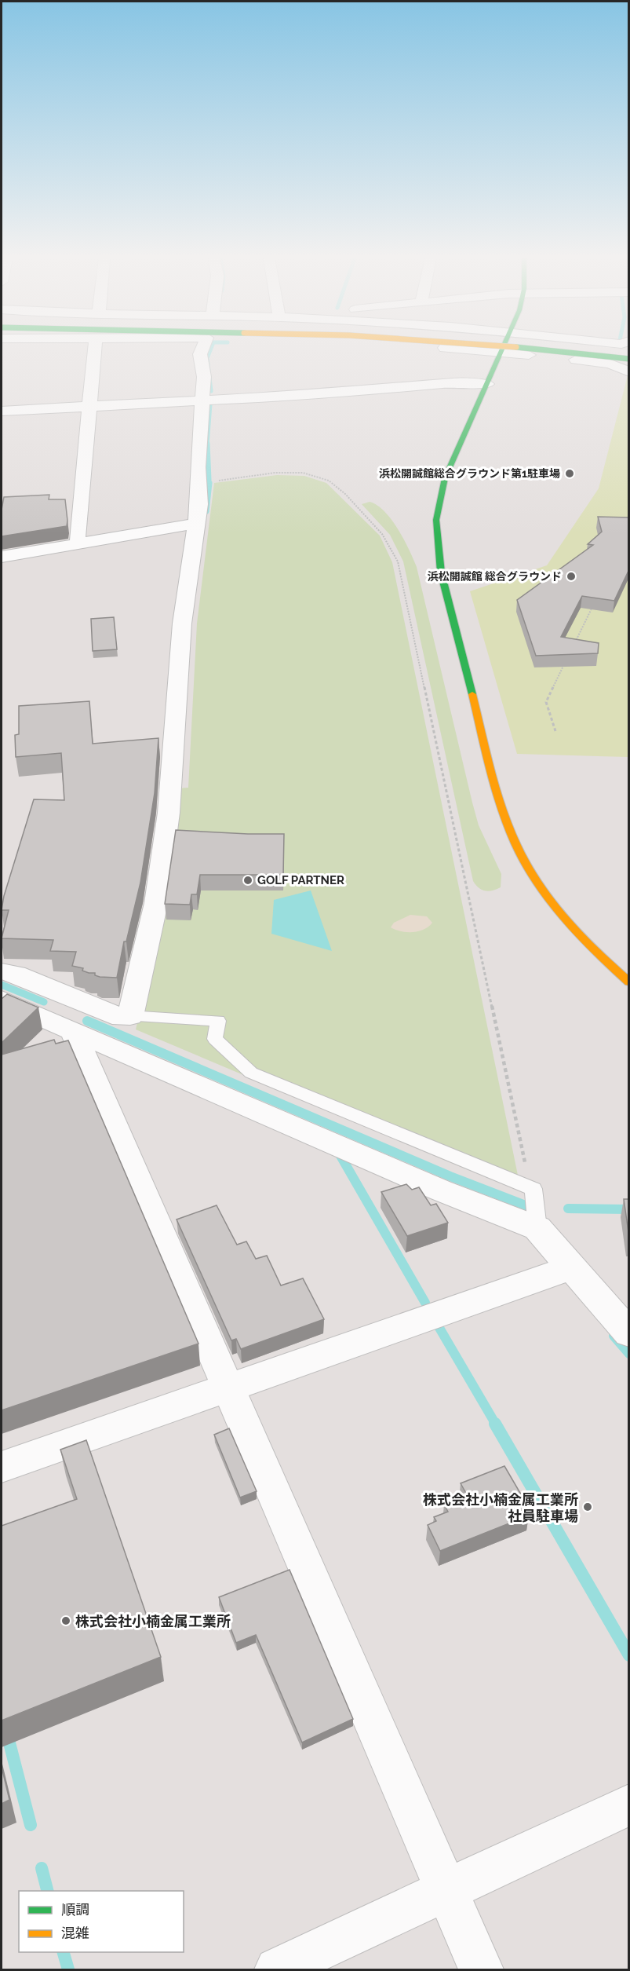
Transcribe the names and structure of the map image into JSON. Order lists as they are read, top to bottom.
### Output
{
  "places": [
    "浜松開誠館総合グラウンド第1駐車場",
    "浜松開誠館 総合グラウンド",
    "GOLF PARTNER",
    "株式会社小楠金属工業所 社員駐車場",
    "株式会社小楠金属工業所"
  ],
  "legend": ["順調", "混雑"]
}
